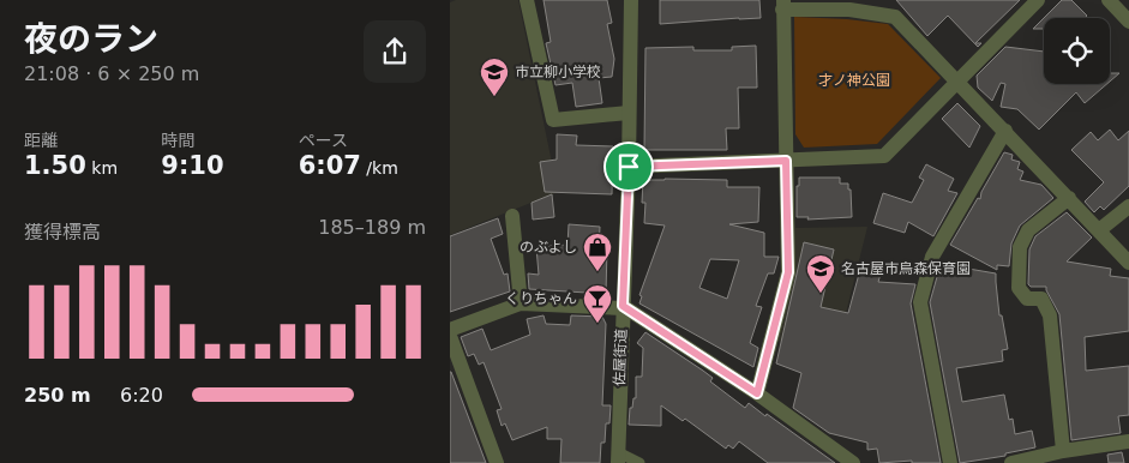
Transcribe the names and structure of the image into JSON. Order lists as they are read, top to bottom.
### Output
{
  "streets": {
    "street": ["佐屋街道"]
  },
  "parks": ["才ノ神公園"],
  "places": {
    "school or university": ["市立柳小学校", "名古屋市烏森保育園"],
    "shop": ["のぶよし"],
    "bar": ["くりちゃん"]
  },
  "page": {
    "heading": ["夜のラン", "21:08 · 6 × 250 m"],
    "stats": [
      ["距離", "1.50 km"],
      ["時間", "9:10"],
      ["ペース", "6:07 /km"]
    ],
    "chart": ["獲得標高", "185–189 m"],
    "list": [
      {
        "name": "250 m",
        "note": "6:20"
      }
    ]
  }
}
